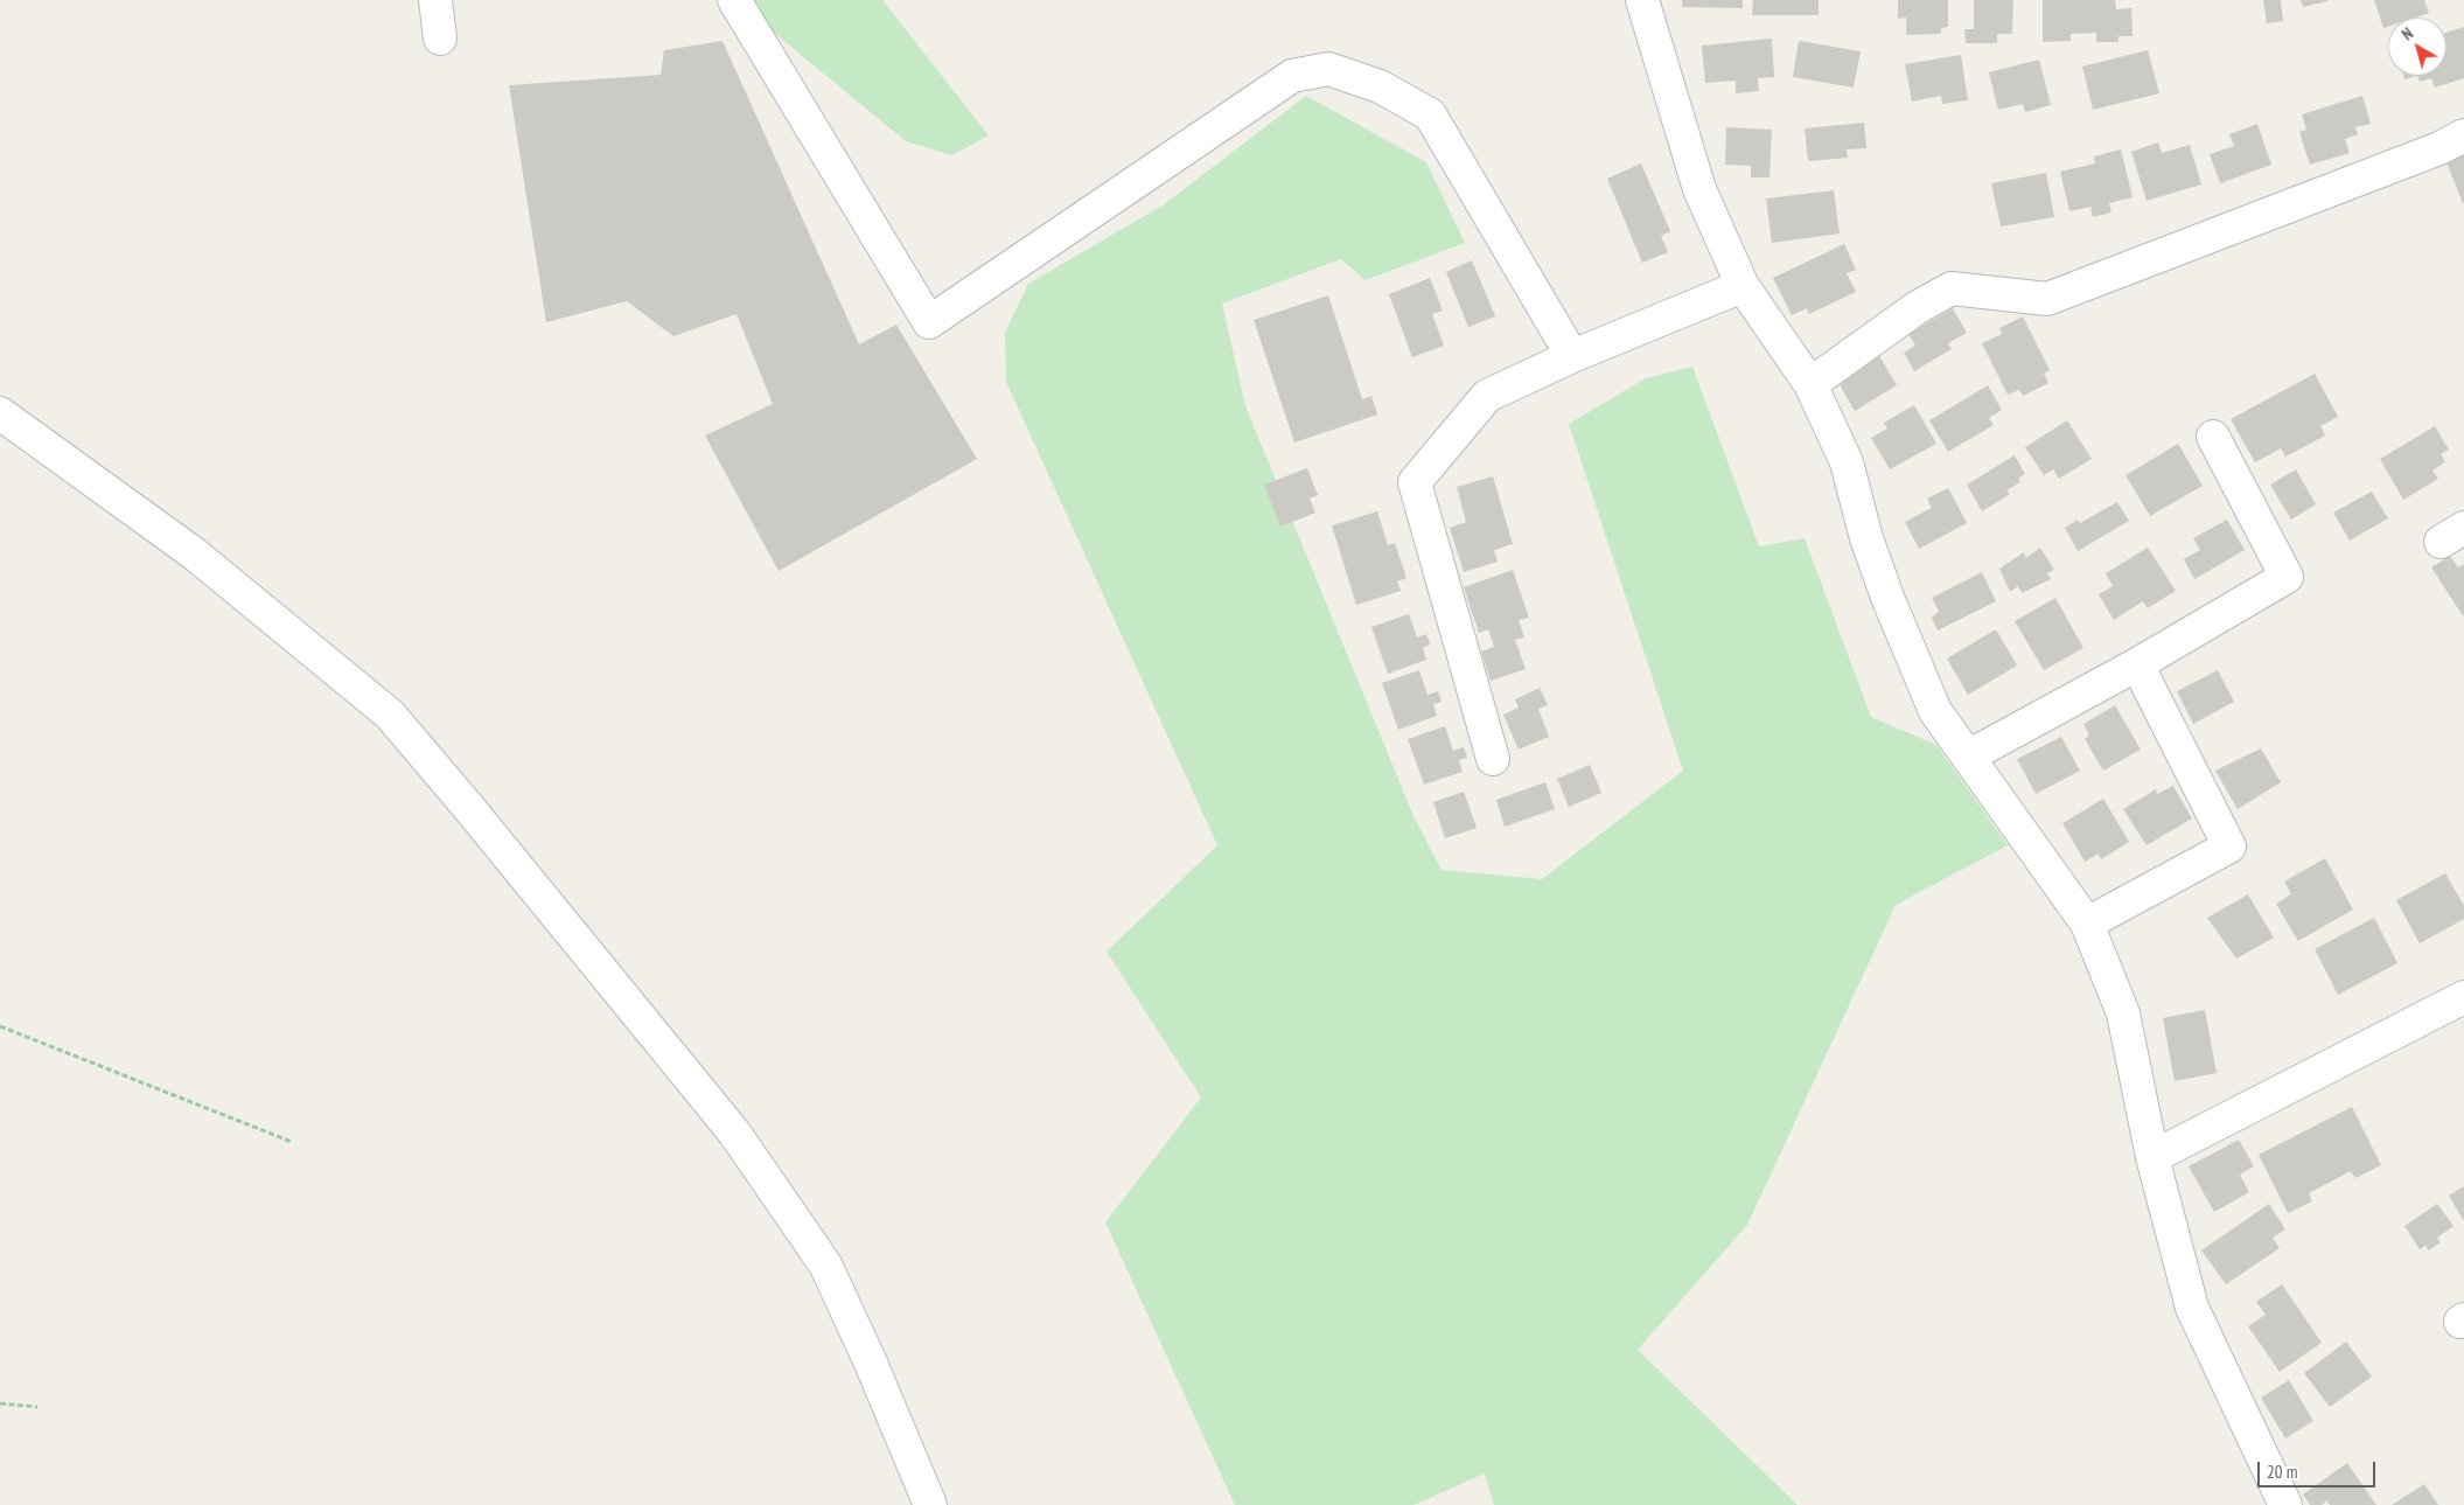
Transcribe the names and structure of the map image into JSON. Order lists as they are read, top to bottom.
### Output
{
  "scale_bar": "20 m",
  "north": "top left"
}
